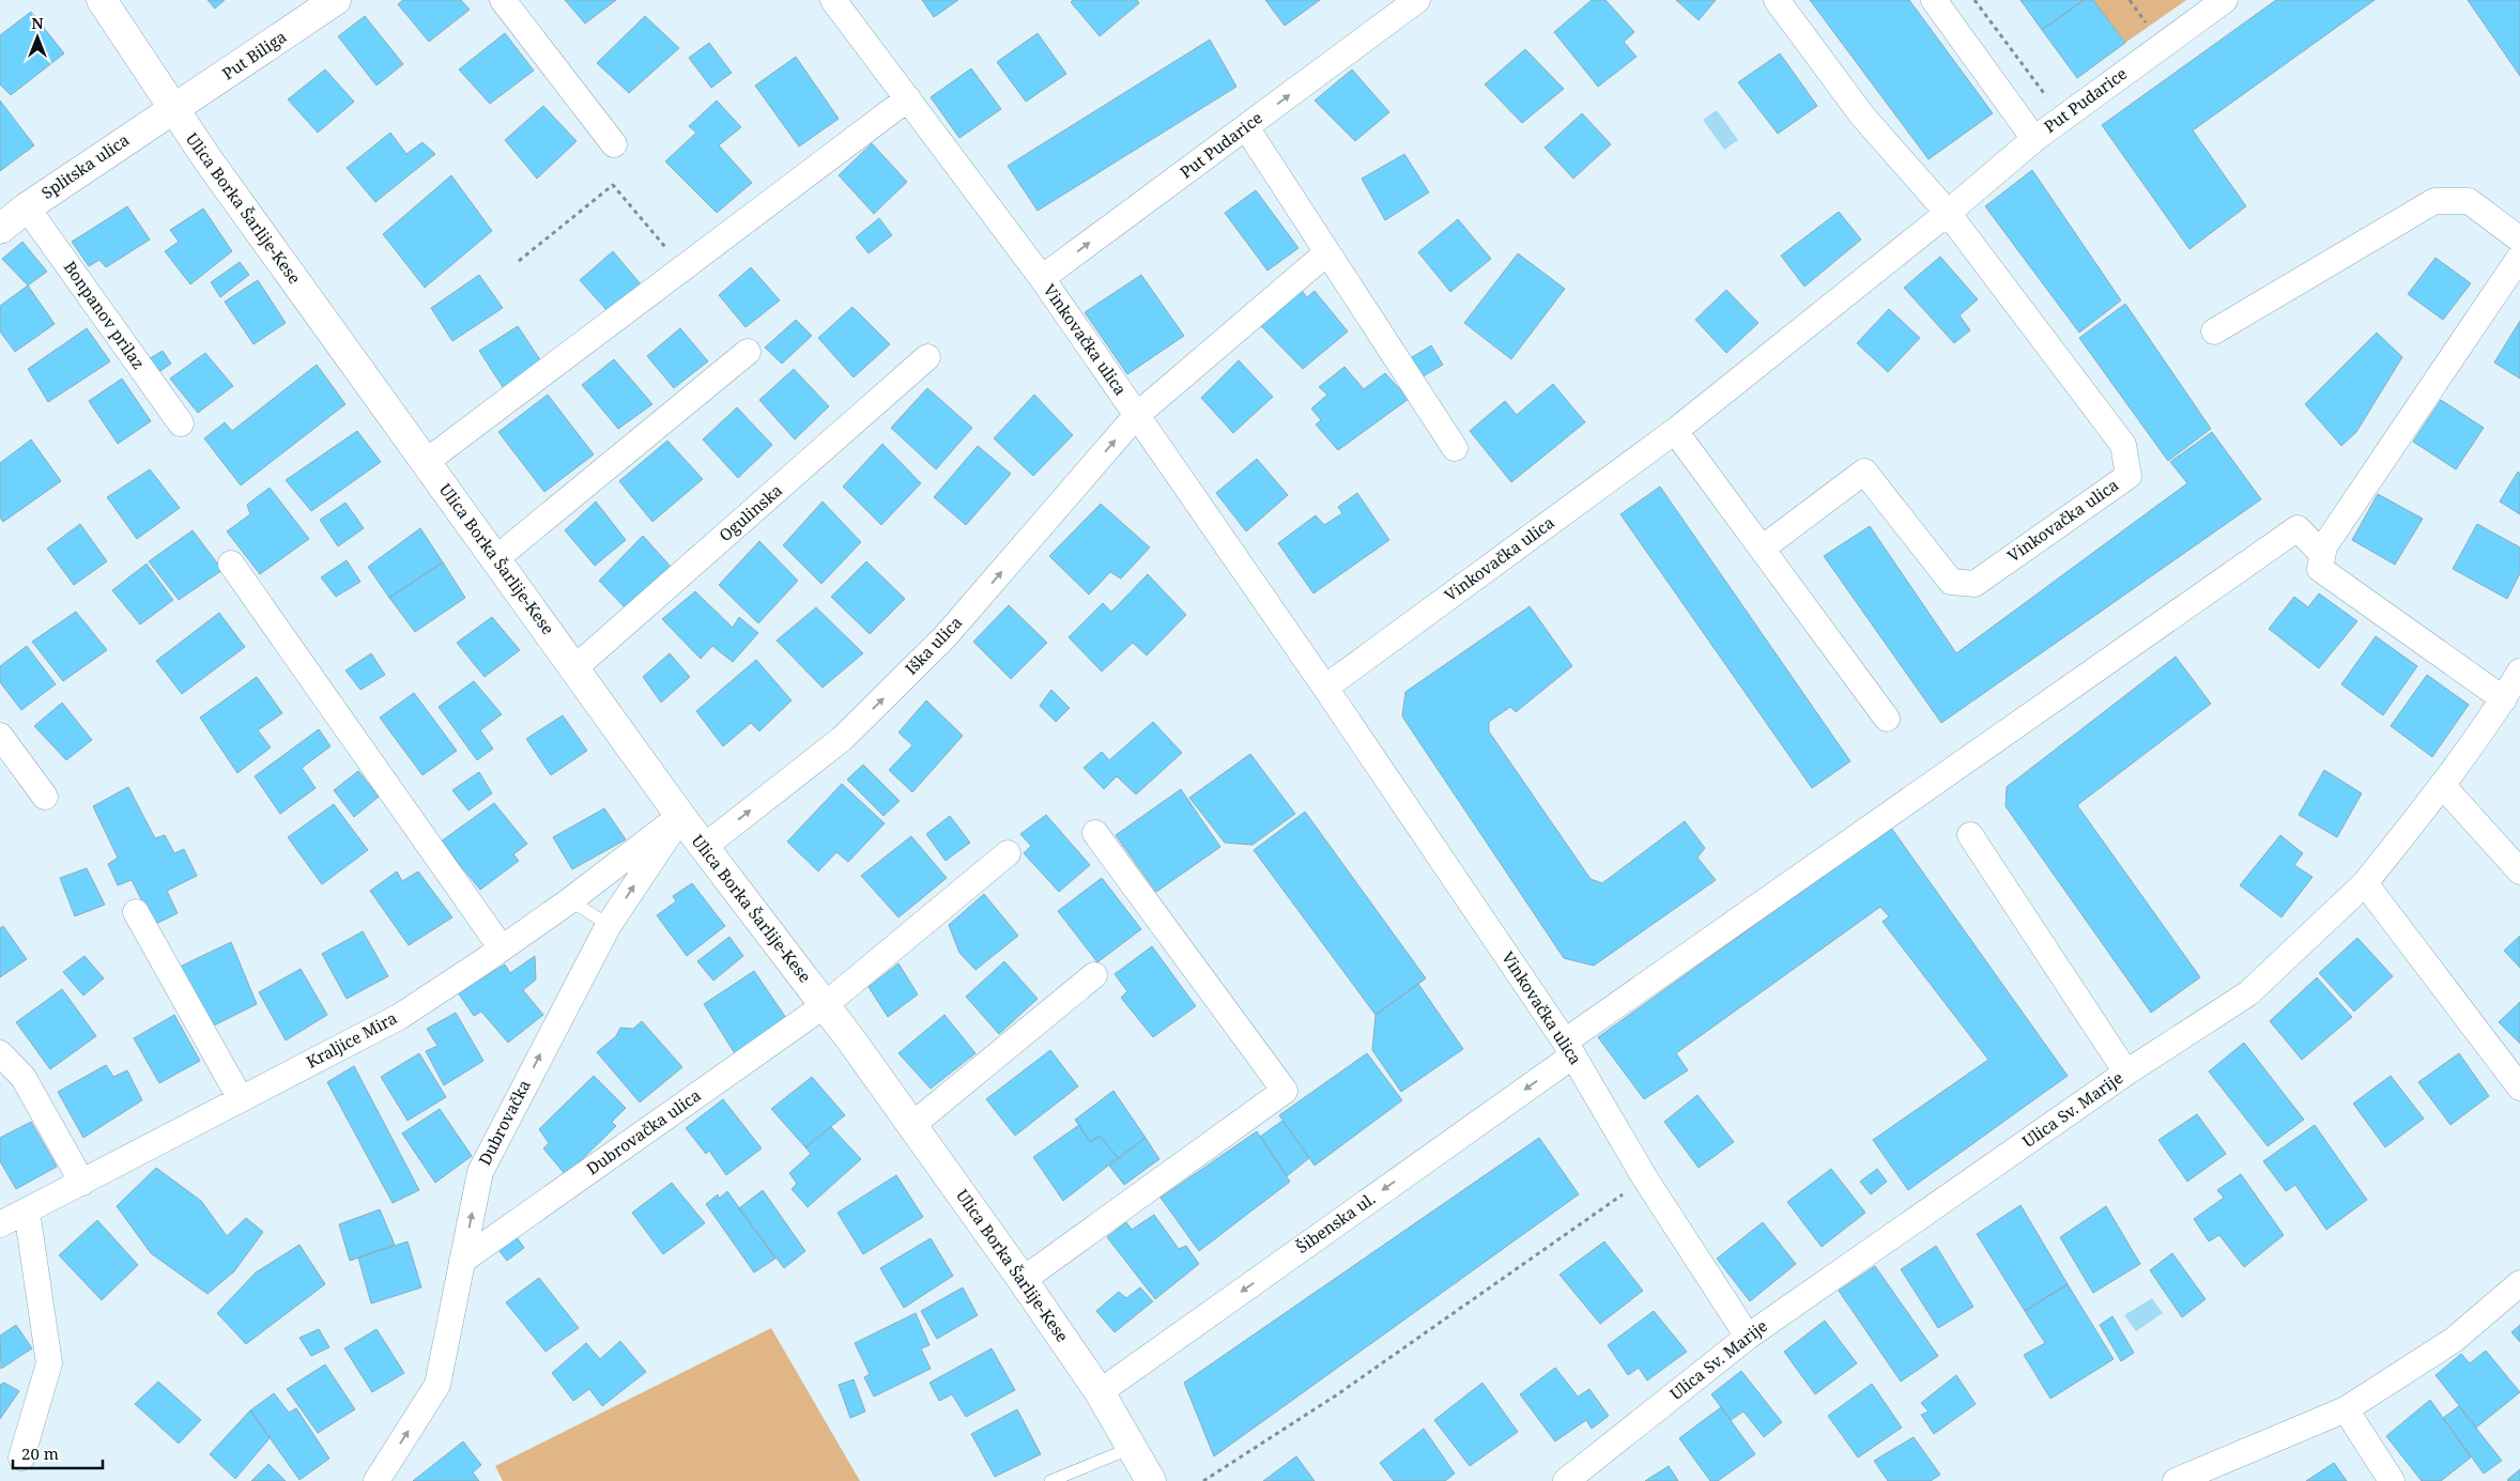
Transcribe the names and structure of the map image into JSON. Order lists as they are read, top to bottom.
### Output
{
  "streets": {
    "street": [
      "Put Biliga",
      "Put Pudarice",
      "Splitska ulica",
      "Ulica Borka Šarlije-Kese",
      "Bonpanov prilaz",
      "Vinkovačka ulica",
      "Ogulinska",
      "Iška ulica",
      "Kraljice Mira",
      "Ulica Sv. Marije",
      "Dubrovačka",
      "Dubrovačka ulica",
      "Šibenska ul."
    ]
  },
  "crossings": [
    ["Put Biliga", "Splitska ulica"],
    ["Put Biliga", "Ulica Borka Šarlije-Kese"],
    ["Put Pudarice", "Vinkovačka ulica"],
    ["Splitska ulica", "Ulica Borka Šarlije-Kese"],
    ["Splitska ulica", "Bonpanov prilaz"],
    ["Ulica Borka Šarlije-Kese", "Ogulinska"],
    ["Ulica Borka Šarlije-Kese", "Iška ulica"],
    ["Ulica Borka Šarlije-Kese", "Kraljice Mira"],
    ["Ulica Borka Šarlije-Kese", "Dubrovačka"],
    ["Ulica Borka Šarlije-Kese", "Dubrovačka ulica"],
    ["Ulica Borka Šarlije-Kese", "Šibenska ul."],
    ["Vinkovačka ulica", "Iška ulica"],
    ["Vinkovačka ulica", "Ulica Sv. Marije"],
    ["Vinkovačka ulica", "Šibenska ul."],
    ["Kraljice Mira", "Dubrovačka"],
    ["Dubrovačka", "Dubrovačka ulica"]
  ],
  "one_way": ["Put Pudarice", "Dubrovačka", "Šibenska ul."],
  "scale_bar": "20 m",
  "north": "top"
}
